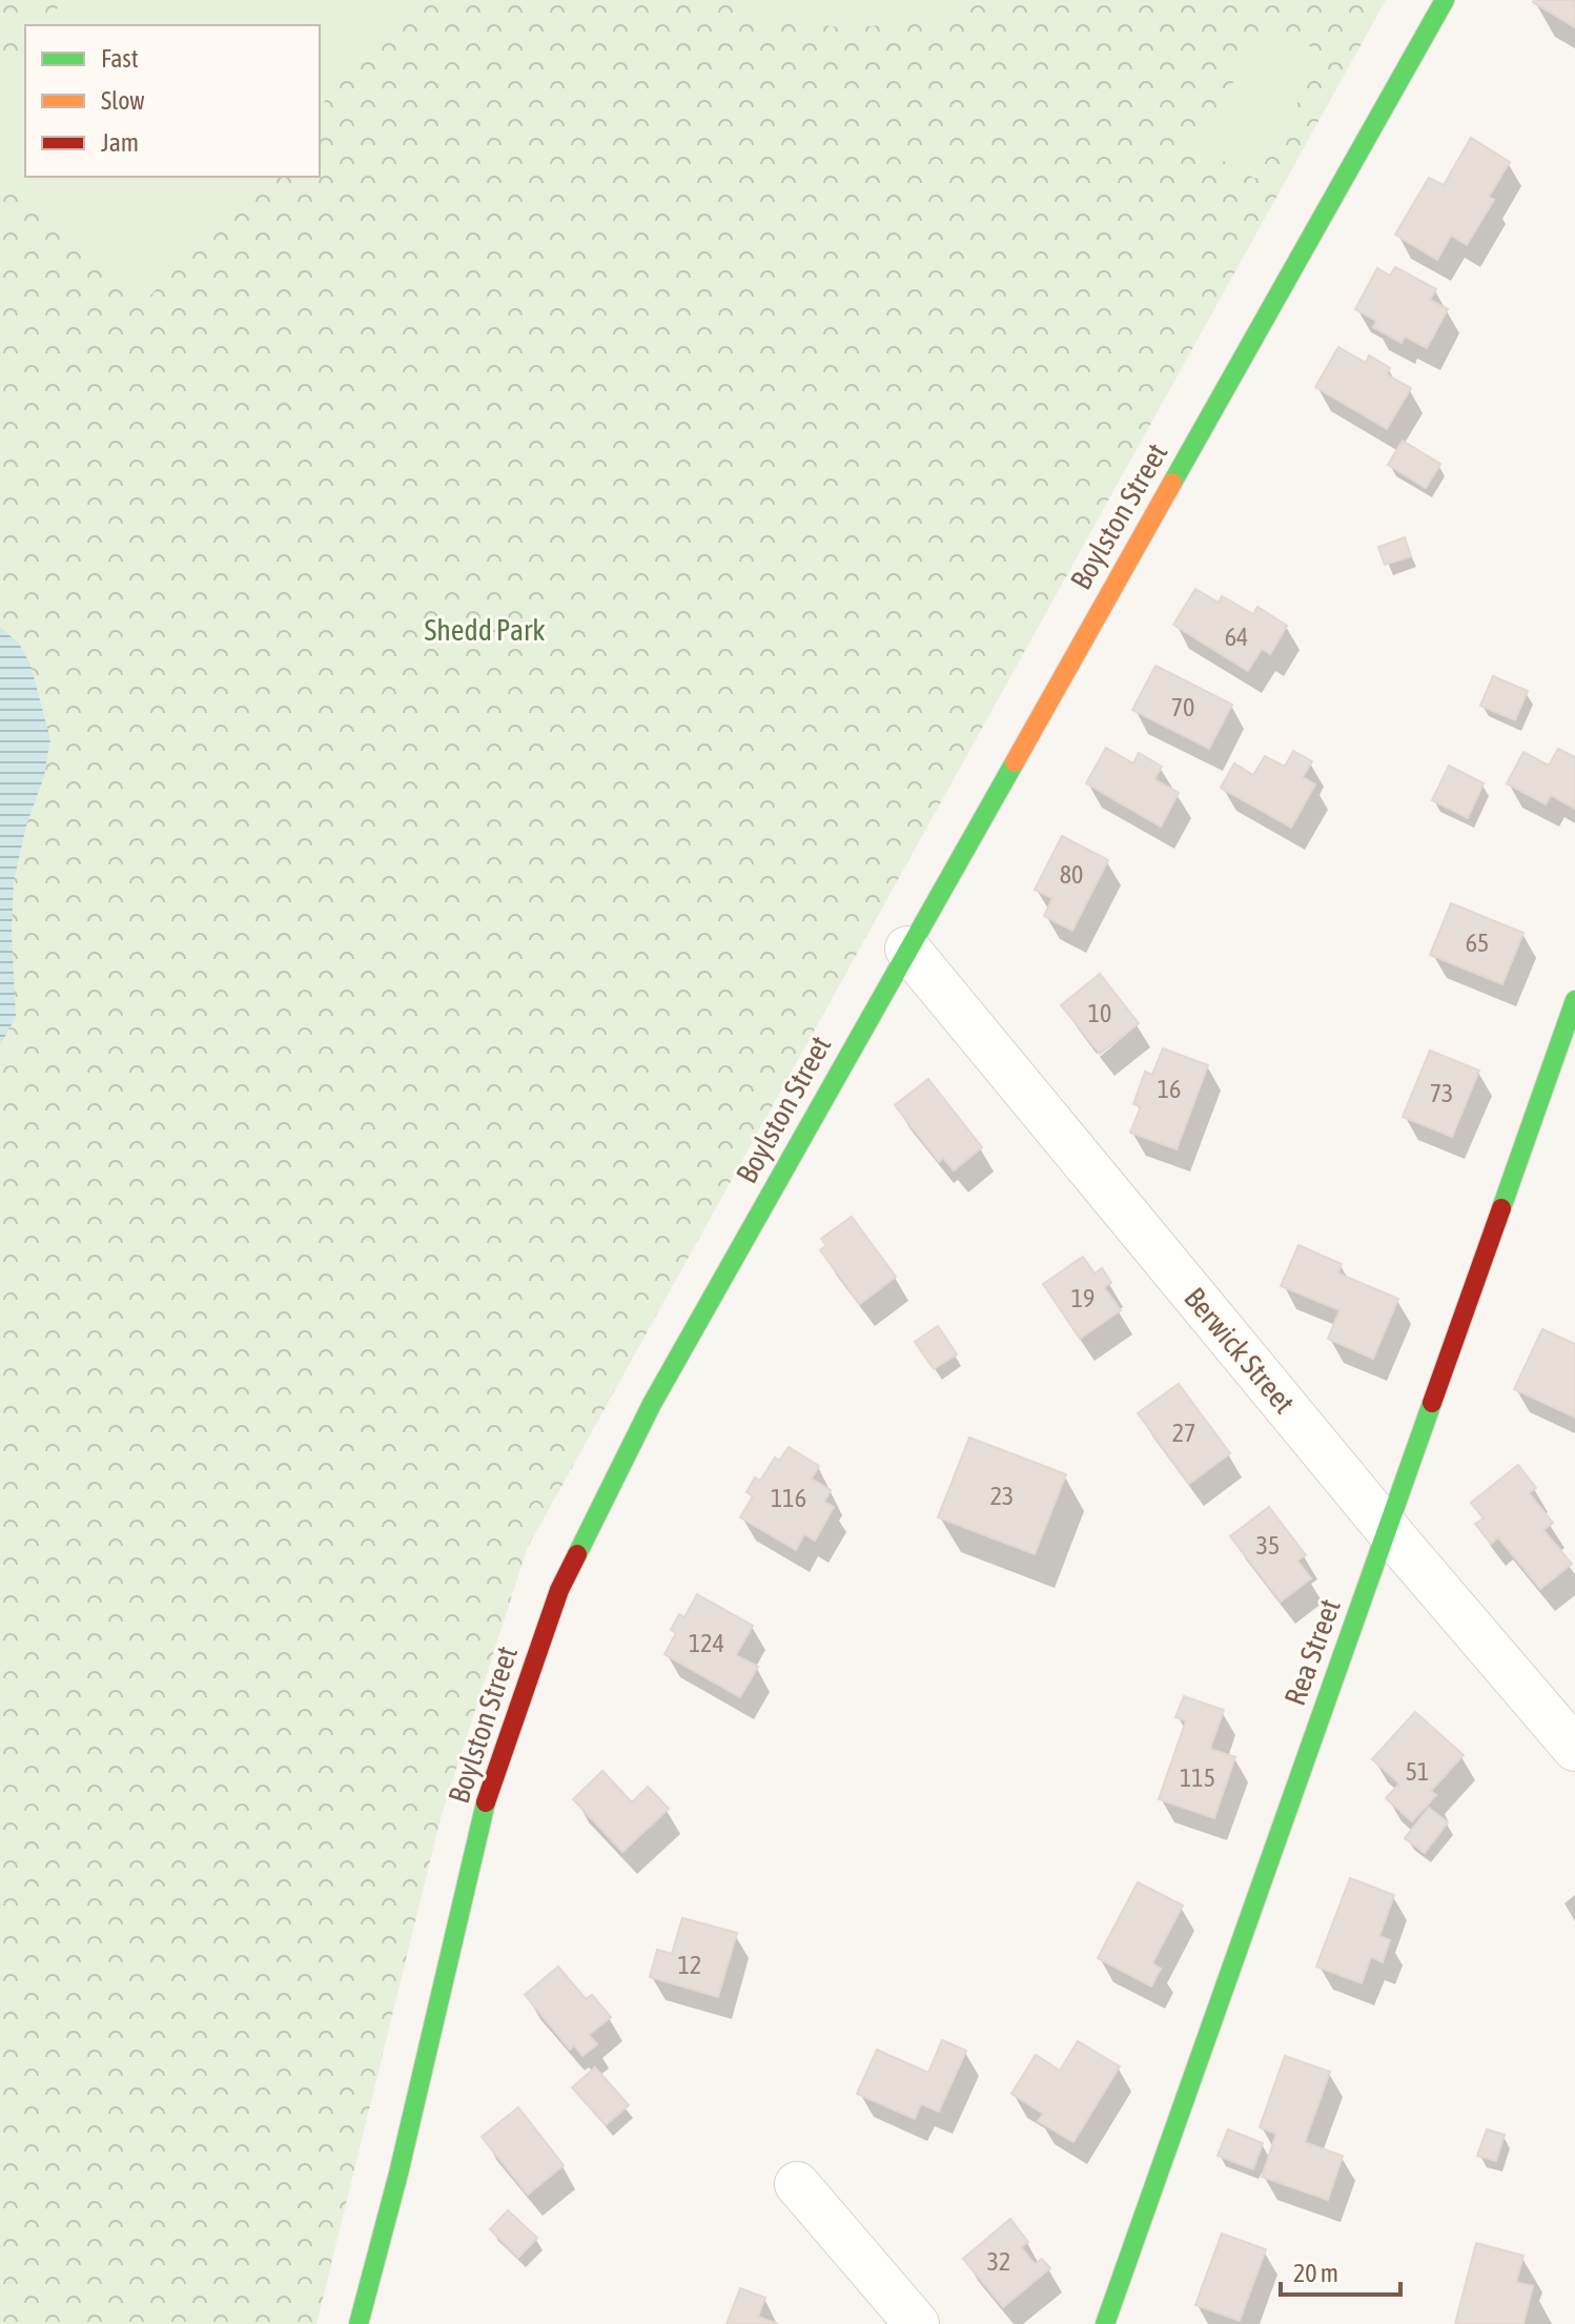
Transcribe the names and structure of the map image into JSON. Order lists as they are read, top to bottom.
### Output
{
  "streets": {
    "main road": ["Boylston Street", "Rea Street"],
    "street": ["Berwick Street"]
  },
  "crossings": [
    ["Boylston Street", "Berwick Street"],
    ["Berwick Street", "Rea Street"]
  ],
  "parks": ["Shedd Park"],
  "house_numbers": [
    "64",
    "70",
    "80",
    "65",
    "10",
    "16",
    "73",
    "19",
    "27",
    "23",
    "116",
    "35",
    "124",
    "51",
    "115",
    "12",
    "32"
  ],
  "legend": ["Fast", "Slow", "Jam"],
  "scale_bar": "20 m"
}
